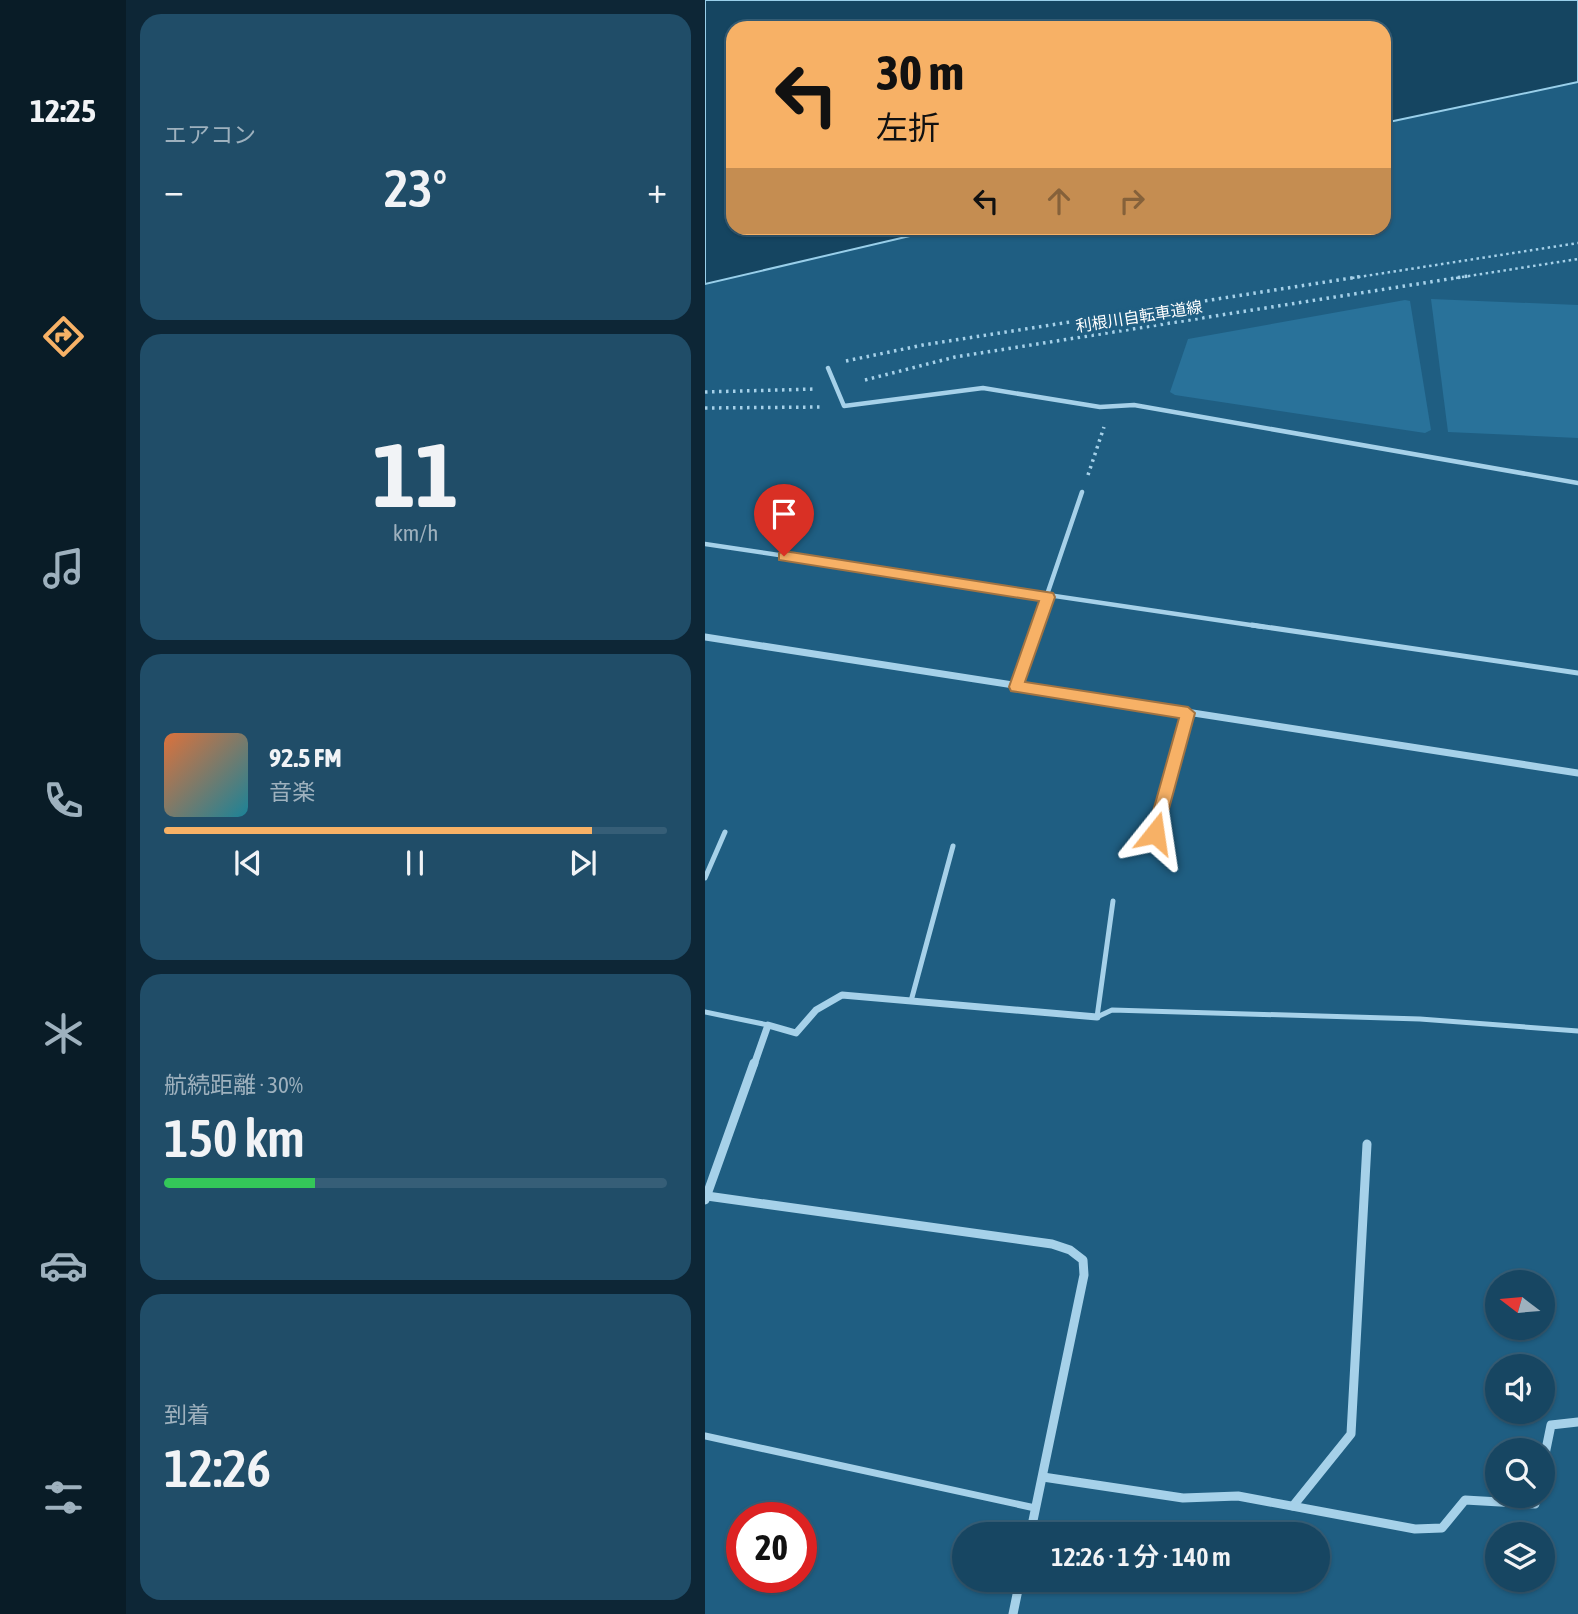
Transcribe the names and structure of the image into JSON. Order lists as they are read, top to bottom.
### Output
{
  "streets": {
    "path": ["利根川自転車道線"]
  },
  "north": "left",
  "page": {
    "tabs": "12:25",
    "tile": [
      "エアコン",
      ["11", "km/h"],
      ["航続距離 · 30%", "150 km"],
      ["到着", "12:26"]
    ],
    "turn": ["30 m", "左折"],
    "heat": ["−", "23°", "+"],
    "song": ["92.5 FM", "音楽"],
    "limit": "20",
    "trip": "12:26 · 1 分 · 140 m"
  }
}
